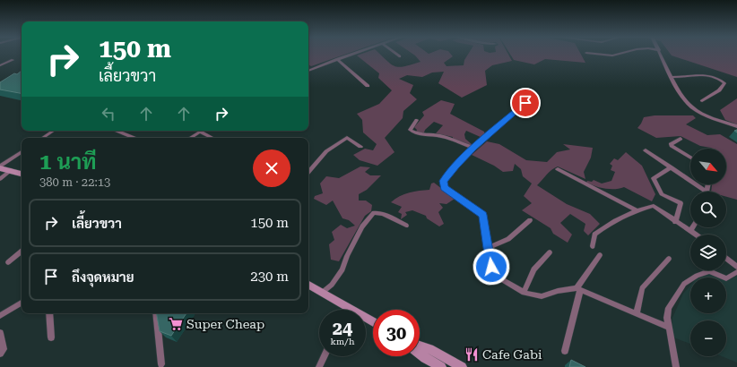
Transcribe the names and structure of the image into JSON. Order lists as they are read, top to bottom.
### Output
{
  "places": {
    "supermarket": ["Super Cheap"],
    "restaurant": ["Cafe Gabi"]
  },
  "north": "bottom right",
  "page": {
    "turn": ["150 m", "เลี้ยวขวา"],
    "heading": ["1 นาที", "380 m · 22:13"],
    "map_buttons": ["+", "−"],
    "list": [
      {
        "name": "เลี้ยวขวา",
        "value": "150 m"
      },
      {
        "name": "ถึงจุดหมาย",
        "value": "230 m"
      }
    ],
    "speed": "24 km/h",
    "limit": "30"
  }
}
